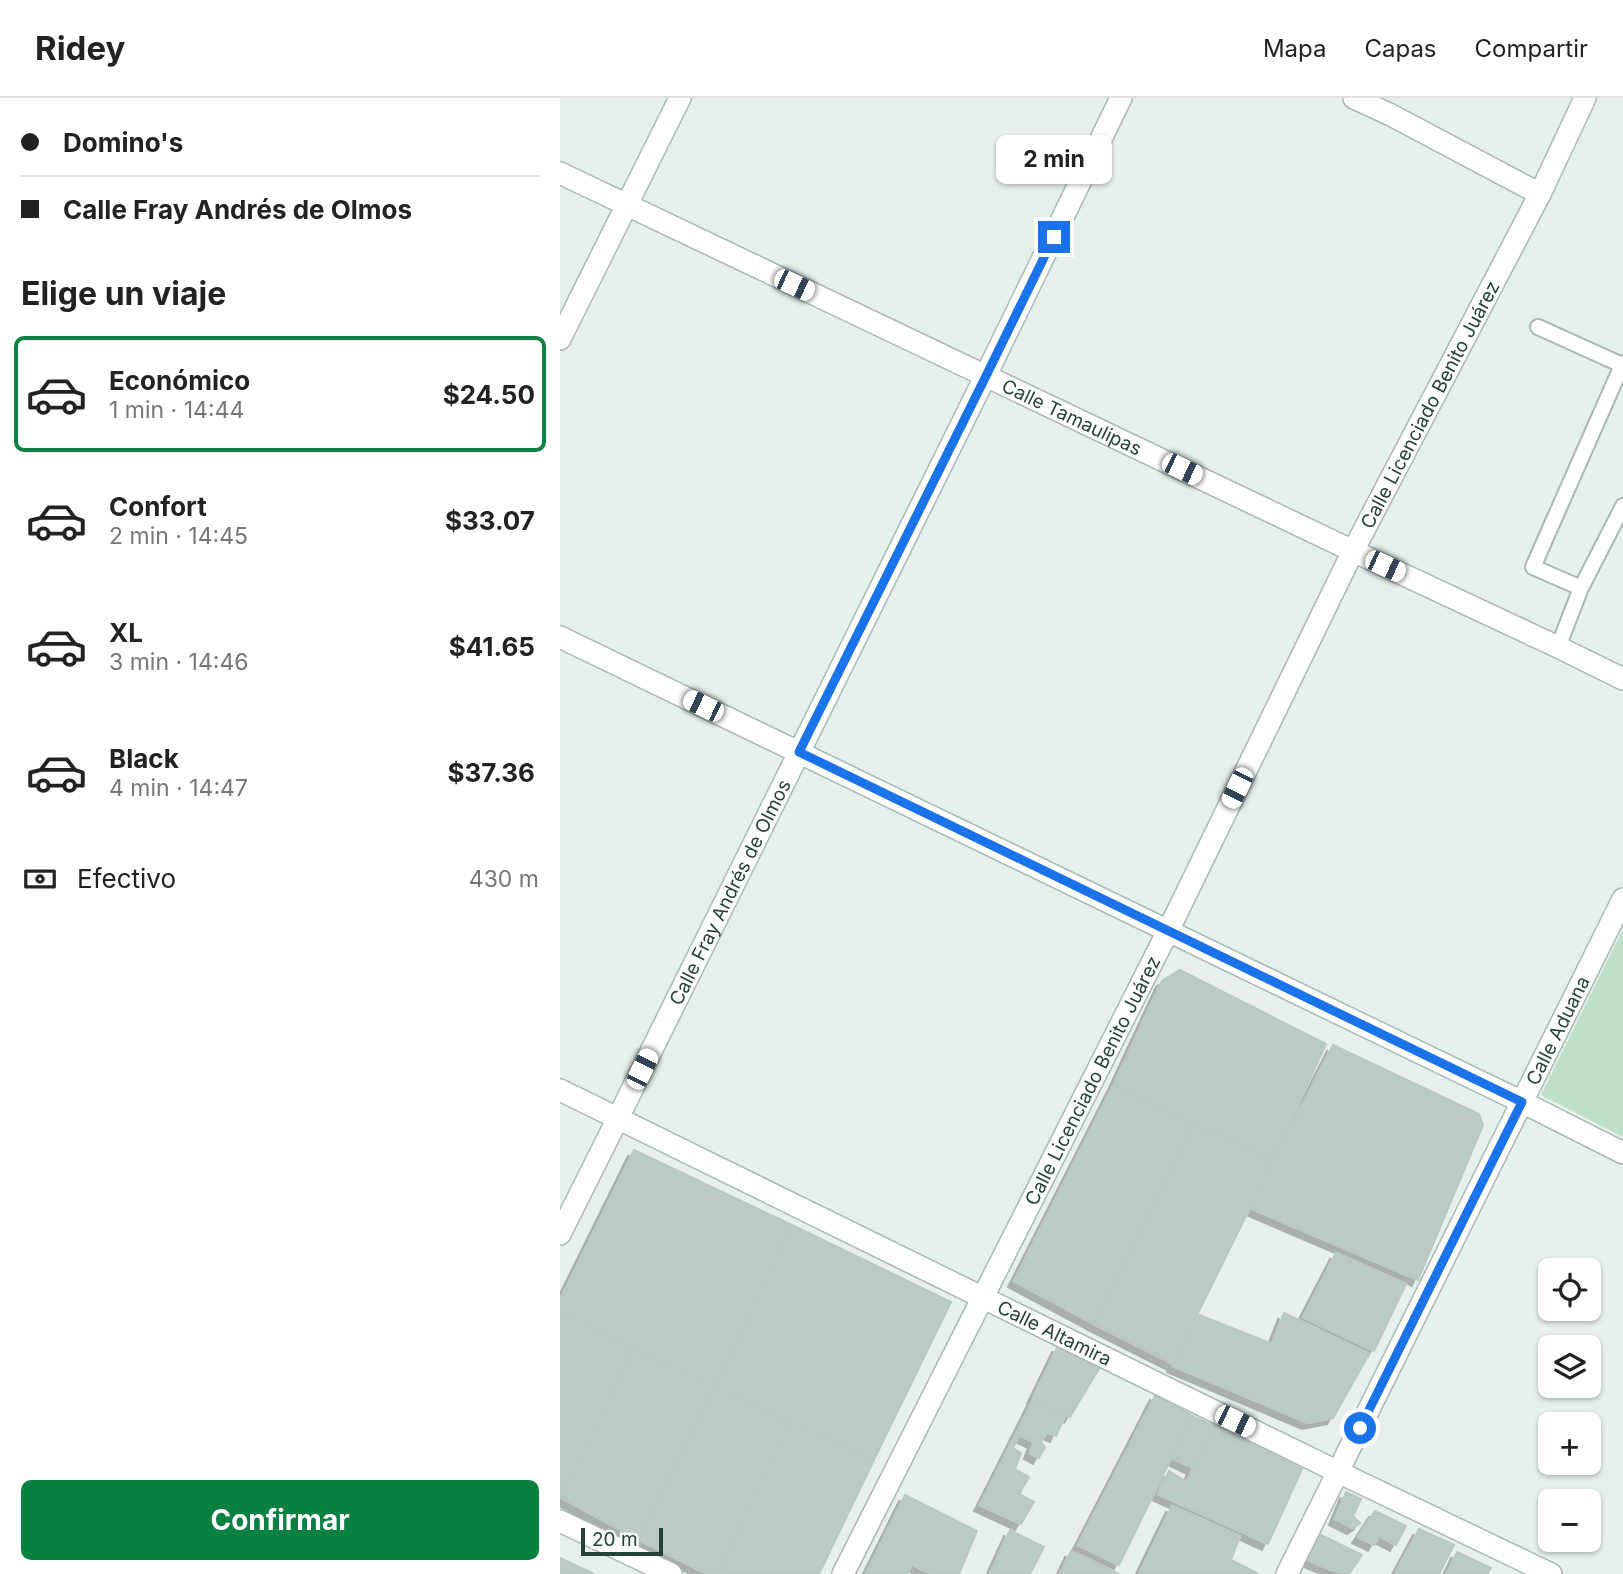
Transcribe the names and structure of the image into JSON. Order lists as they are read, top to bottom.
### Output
{
  "streets": {
    "street": [
      "Calle Licenciado Benito Juárez",
      "Calle Tamaulipas",
      "Calle Fray Andrés de Olmos",
      "Calle Aduana",
      "Calle Altamira"
    ]
  },
  "crossings": [
    ["Calle Licenciado Benito Juárez", "Calle Tamaulipas"],
    ["Calle Licenciado Benito Juárez", "Calle Altamira"],
    ["Calle Tamaulipas", "Calle Fray Andrés de Olmos"],
    ["Calle Fray Andrés de Olmos", "Calle Altamira"],
    ["Calle Aduana", "Calle Altamira"]
  ],
  "scale_bar": "20 m",
  "page": {
    "header": "Ridey",
    "nav": ["Mapa", "Capas", "Compartir"],
    "banner": ["Domino's", "Calle Fray Andrés de Olmos"],
    "bubble": "2 min",
    "heading": "Elige un viaje",
    "list": [
      {
        "name": "Económico",
        "note": "1 min · 14:44",
        "value": "$24.50"
      },
      {
        "name": "Confort",
        "note": "2 min · 14:45",
        "value": "$33.07"
      },
      {
        "name": "XL",
        "note": "3 min · 14:46",
        "value": "$41.65"
      },
      {
        "name": "Black",
        "note": "4 min · 14:47",
        "value": "$37.36"
      }
    ],
    "pay": ["Efectivo", "430 m"],
    "map_buttons": ["+", "−"],
    "buttons": "Confirmar",
    "scale": "20 m"
  }
}
